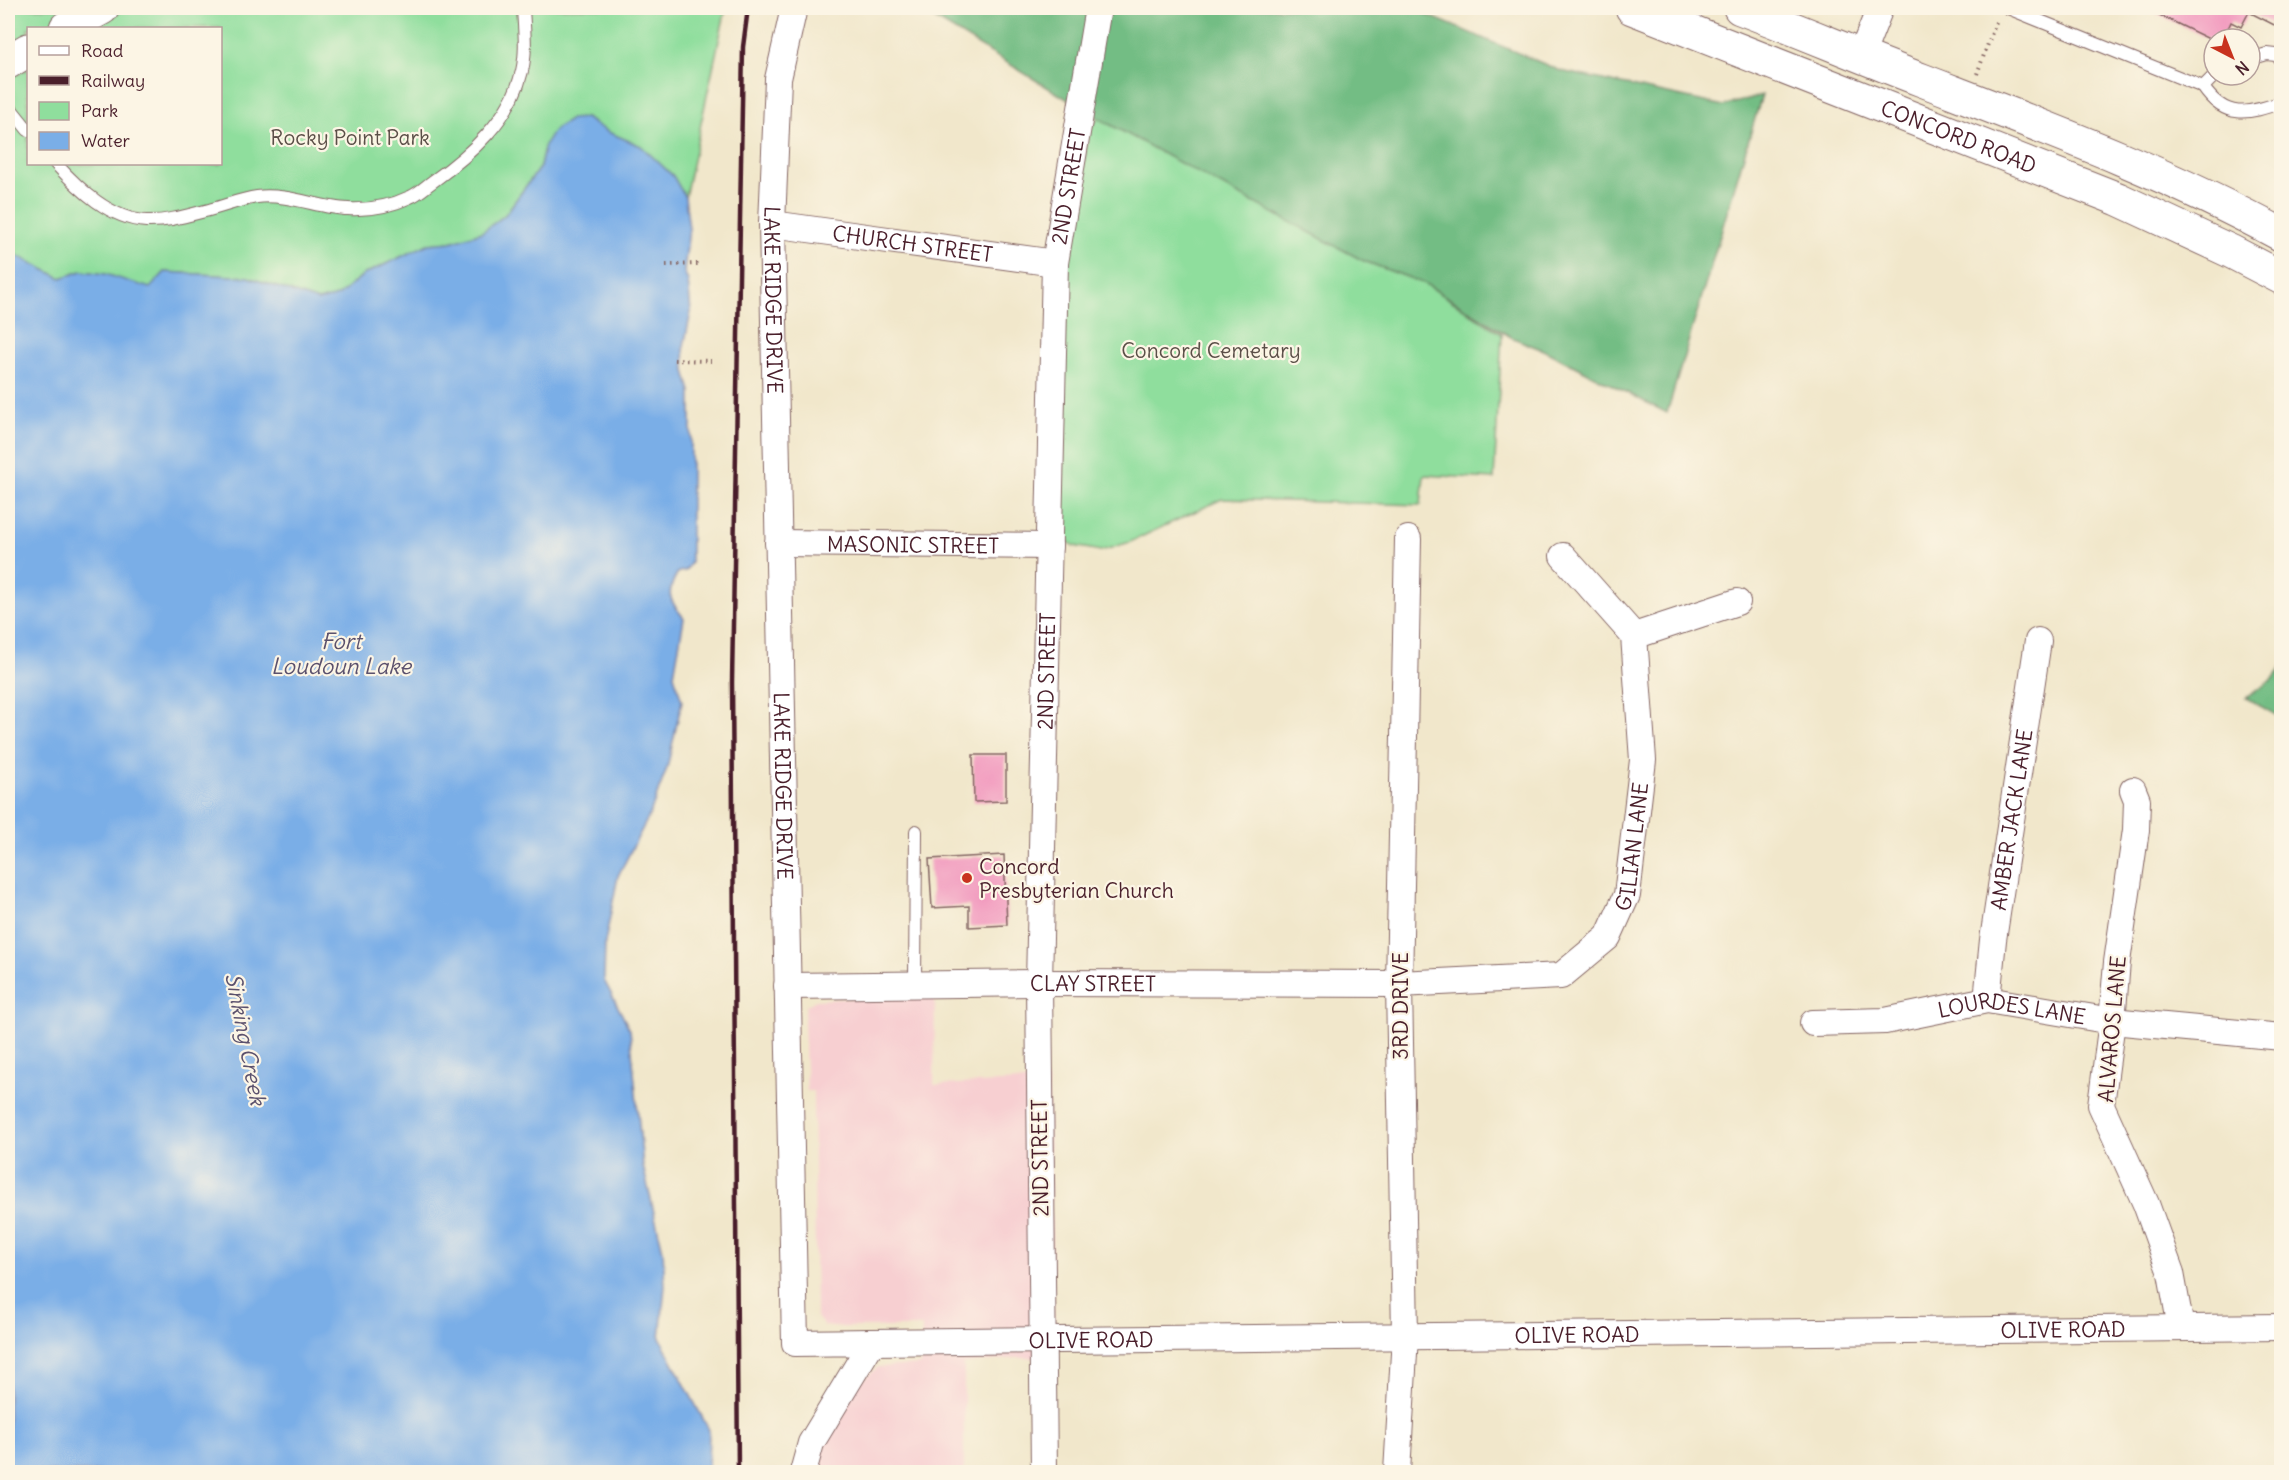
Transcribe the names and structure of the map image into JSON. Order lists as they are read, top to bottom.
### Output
{
  "streets": {
    "main road": ["CONCORD ROAD"],
    "street": [
      "2ND STREET",
      "CHURCH STREET",
      "LAKE RIDGE DRIVE",
      "MASONIC STREET",
      "AMBER JACK LANE",
      "GILIAN LANE",
      "CLAY STREET",
      "3RD DRIVE",
      "LOURDES LANE",
      "ALVAROS LANE",
      "OLIVE ROAD"
    ]
  },
  "crossings": [
    ["2ND STREET", "CHURCH STREET"],
    ["2ND STREET", "MASONIC STREET"],
    ["2ND STREET", "CLAY STREET"],
    ["2ND STREET", "OLIVE ROAD"],
    ["CHURCH STREET", "LAKE RIDGE DRIVE"],
    ["LAKE RIDGE DRIVE", "MASONIC STREET"],
    ["LAKE RIDGE DRIVE", "CLAY STREET"],
    ["LAKE RIDGE DRIVE", "OLIVE ROAD"],
    ["AMBER JACK LANE", "LOURDES LANE"],
    ["GILIAN LANE", "CLAY STREET"],
    ["GILIAN LANE", "3RD DRIVE"],
    ["CLAY STREET", "3RD DRIVE"],
    ["3RD DRIVE", "OLIVE ROAD"],
    ["LOURDES LANE", "ALVAROS LANE"],
    ["ALVAROS LANE", "OLIVE ROAD"]
  ],
  "water": ["Fort Loudoun Lake", "Sinking Creek"],
  "parks": ["Rocky Point Park", "Concord Cemetary"],
  "places": ["Concord Presbyterian Church"],
  "legend": [
    "Road",
    "Railway",
    "Park",
    "Water"
  ],
  "north": "bottom right"
}
